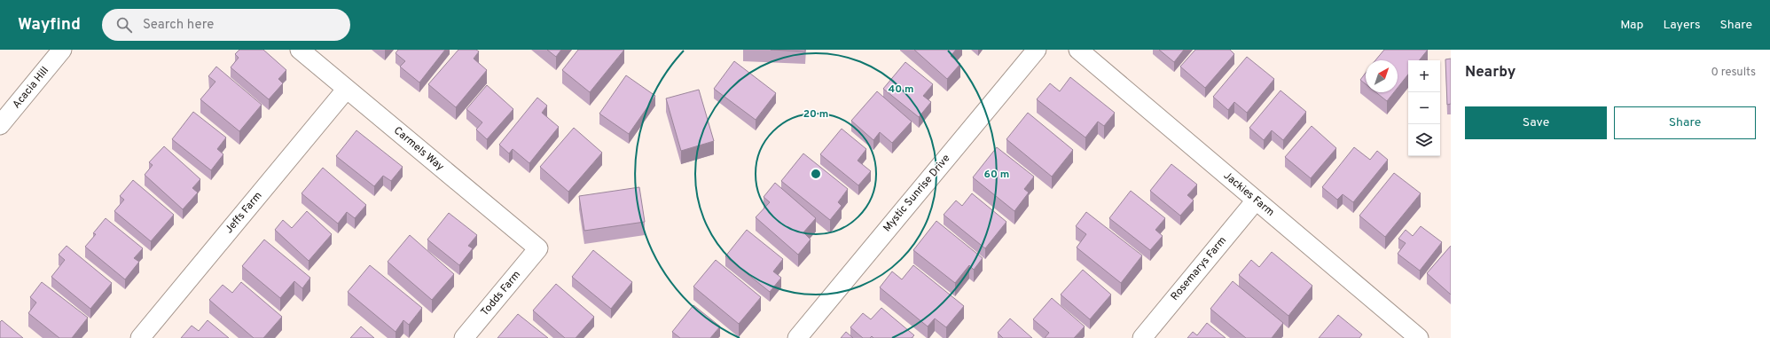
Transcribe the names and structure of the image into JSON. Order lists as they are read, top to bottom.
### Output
{
  "streets": {
    "street": [
      "Acacia Hill",
      "Carmels Way",
      "Mystic Sunrise Drive",
      "Jackies Farm",
      "Jeffs Farm",
      "Rosemarys Farm",
      "Todds Farm"
    ]
  },
  "crossings": [
    ["Carmels Way", "Jeffs Farm"],
    ["Carmels Way", "Todds Farm"],
    ["Jackies Farm", "Rosemarys Farm"]
  ],
  "north": "top right",
  "page": {
    "header": "Wayfind",
    "search": "Search here",
    "nav": ["Map", "Layers", "Share"],
    "heading": ["Nearby", "0 results"],
    "map_buttons": ["+", "−"],
    "buttons": ["Save", "Share"]
  },
  "rings": ["40 m", "20 m", "60 m"]
}
